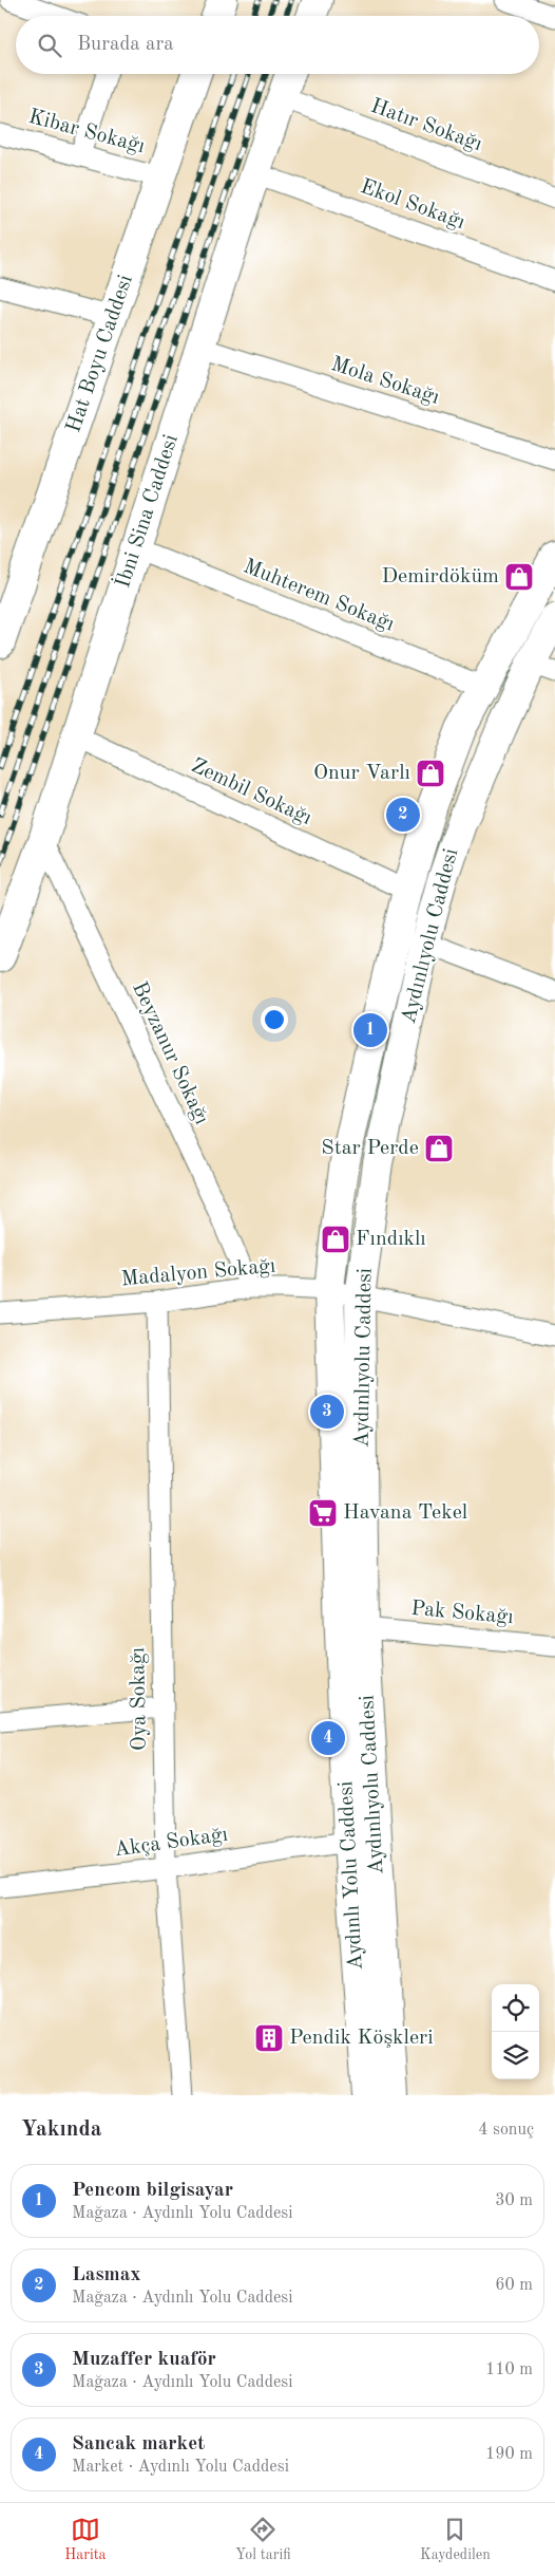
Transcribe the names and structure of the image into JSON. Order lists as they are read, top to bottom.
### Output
{
  "streets": {
    "main road": [
      "Hat Boyu Caddesi",
      "İbni Sina Caddesi",
      "Aydınlıyolu Caddesi",
      "Aydınlı Yolu Caddesi"
    ],
    "street": [
      "Hatır Sokağı",
      "Kibar Sokağı",
      "Ekol Sokağı",
      "Mola Sokağı",
      "Muhterem Sokağı",
      "Zembil Sokağı",
      "Beyzanur Sokağı",
      "Madalyon Sokağı",
      "Pak Sokağı",
      "Oya Sokağı",
      "Akça Sokağı"
    ]
  },
  "crossings": [
    ["Hatır Sokağı", "İbni Sina Caddesi"],
    ["Kibar Sokağı", "Hat Boyu Caddesi"],
    ["Ekol Sokağı", "İbni Sina Caddesi"],
    ["Mola Sokağı", "İbni Sina Caddesi"],
    ["İbni Sina Caddesi", "Muhterem Sokağı"],
    ["İbni Sina Caddesi", "Zembil Sokağı"],
    ["İbni Sina Caddesi", "Beyzanur Sokağı"],
    ["Muhterem Sokağı", "Aydınlı Yolu Caddesi"],
    ["Zembil Sokağı", "Aydınlı Yolu Caddesi"],
    ["Aydınlıyolu Caddesi", "Madalyon Sokağı"],
    ["Aydınlıyolu Caddesi", "Pak Sokağı"],
    ["Beyzanur Sokağı", "Madalyon Sokağı"],
    ["Madalyon Sokağı", "Oya Sokağı"],
    ["Madalyon Sokağı", "Aydınlı Yolu Caddesi"],
    ["Oya Sokağı", "Akça Sokağı"],
    ["Akça Sokağı", "Aydınlı Yolu Caddesi"]
  ],
  "places": {
    "shop": [
      "Demirdöküm",
      "Onur Varlı",
      "Star Perde",
      "Fındıklı"
    ],
    "supermarket": ["Havana Tekel"],
    "building": ["Pendik Köşkleri"]
  },
  "page": {
    "search": "Burada ara",
    "pins": [
      "2",
      "1",
      "3",
      "4"
    ],
    "heading": ["Yakında", "4 sonuç"],
    "list": [
      {
        "mark": "1",
        "name": "Pencom bilgisayar",
        "note": "Mağaza · Aydınlı Yolu Caddesi",
        "value": "30 m"
      },
      {
        "mark": "2",
        "name": "Lasmax",
        "note": "Mağaza · Aydınlı Yolu Caddesi",
        "value": "60 m"
      },
      {
        "mark": "3",
        "name": "Muzaffer kuaför",
        "note": "Mağaza · Aydınlı Yolu Caddesi",
        "value": "110 m"
      },
      {
        "mark": "4",
        "name": "Sancak market",
        "note": "Market · Aydınlı Yolu Caddesi",
        "value": "190 m"
      }
    ],
    "nav": ["Harita", "Yol tarifi", "Kaydedilen"]
  }
}
